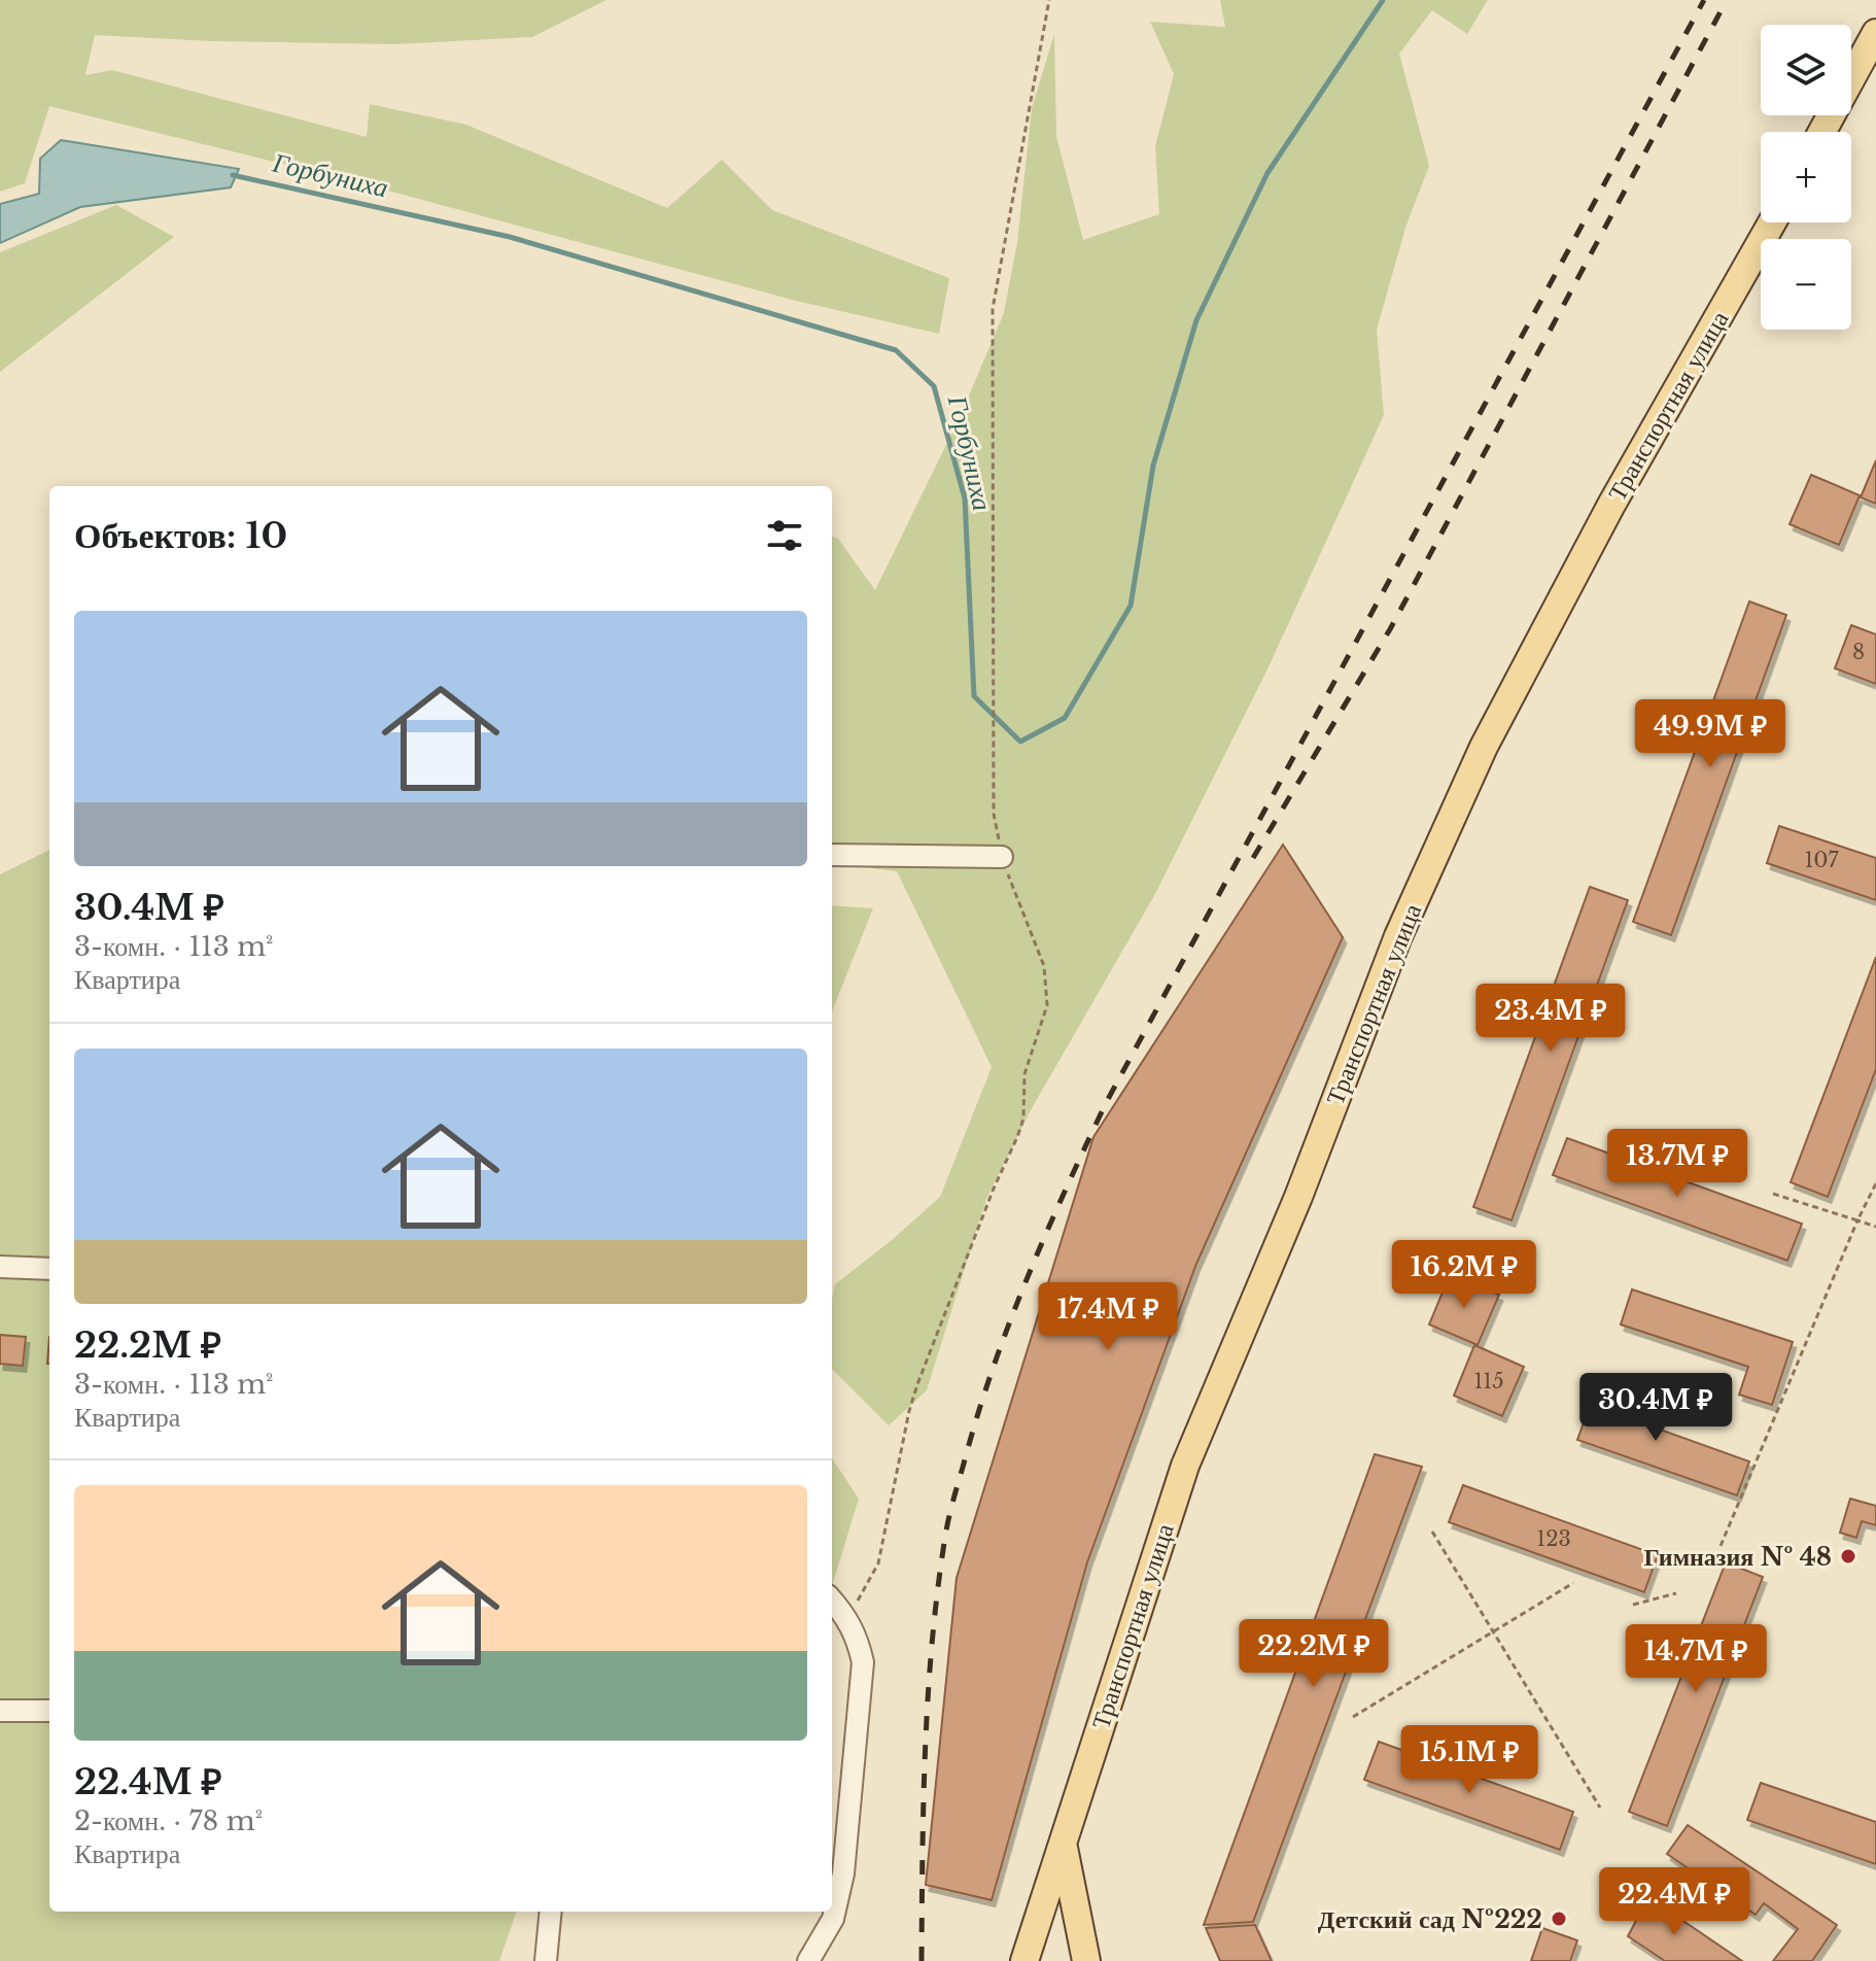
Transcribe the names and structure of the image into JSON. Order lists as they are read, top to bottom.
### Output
{
  "streets": {
    "main road": ["Транспортная улица"]
  },
  "water": ["Горбуниха"],
  "places": ["Гимназия № 48", "Детский сад №222"],
  "house_numbers": [
    "8",
    "107",
    "115",
    "123"
  ],
  "page": {
    "map_buttons": ["+", "−"],
    "heading": "Объектов: 10",
    "list": [
      {
        "name": "30.4M ₽",
        "note": "3-комн. · 113 m² · Квартира"
      },
      {
        "name": "22.2M ₽",
        "note": "3-комн. · 113 m² · Квартира"
      },
      {
        "name": "22.4M ₽",
        "note": "2-комн. · 78 m² · Квартира"
      }
    ],
    "price": [
      "49.9M ₽",
      "23.4M ₽",
      "13.7M ₽",
      "16.2M ₽",
      "17.4M ₽",
      "30.4M ₽",
      "22.2M ₽",
      "14.7M ₽",
      "15.1M ₽",
      "22.4M ₽"
    ]
  }
}
